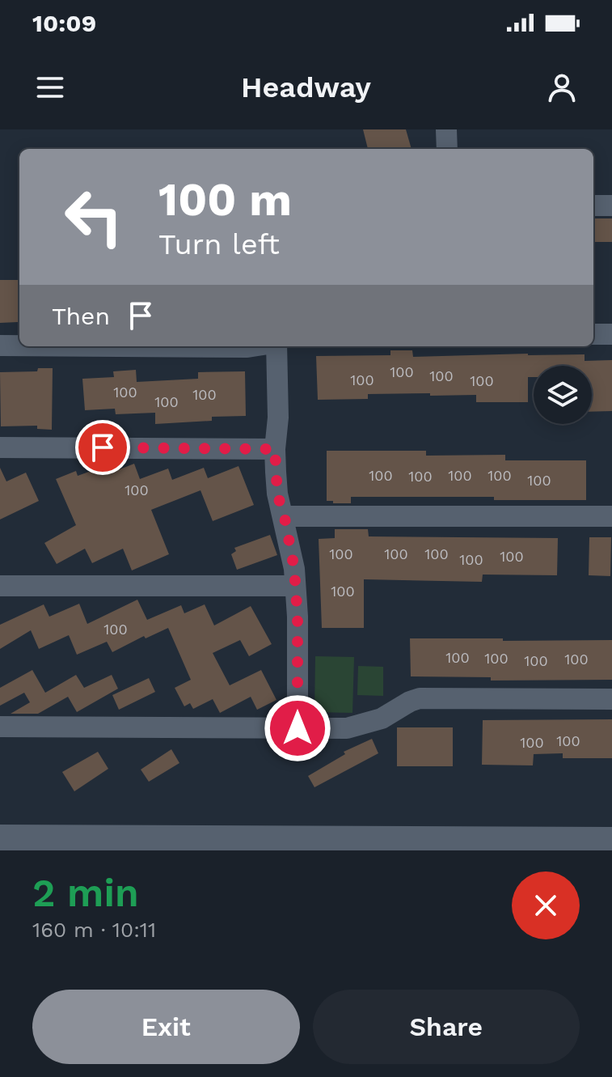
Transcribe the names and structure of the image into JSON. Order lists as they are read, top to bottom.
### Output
{
  "house_numbers": [
    "100",
    "100",
    "100",
    "100",
    "100",
    "100",
    "100",
    "100",
    "100",
    "100",
    "100",
    "100",
    "100",
    "100",
    "100",
    "100",
    "100",
    "100",
    "100",
    "100",
    "100",
    "100",
    "100",
    "100",
    "100",
    "100"
  ],
  "page": {
    "status": "10:09",
    "header": "Headway",
    "turn": ["100 m", "Turn left"],
    "then": "Then",
    "heading": ["2 min", "160 m · 10:11"],
    "buttons": ["Exit", "Share"]
  }
}
